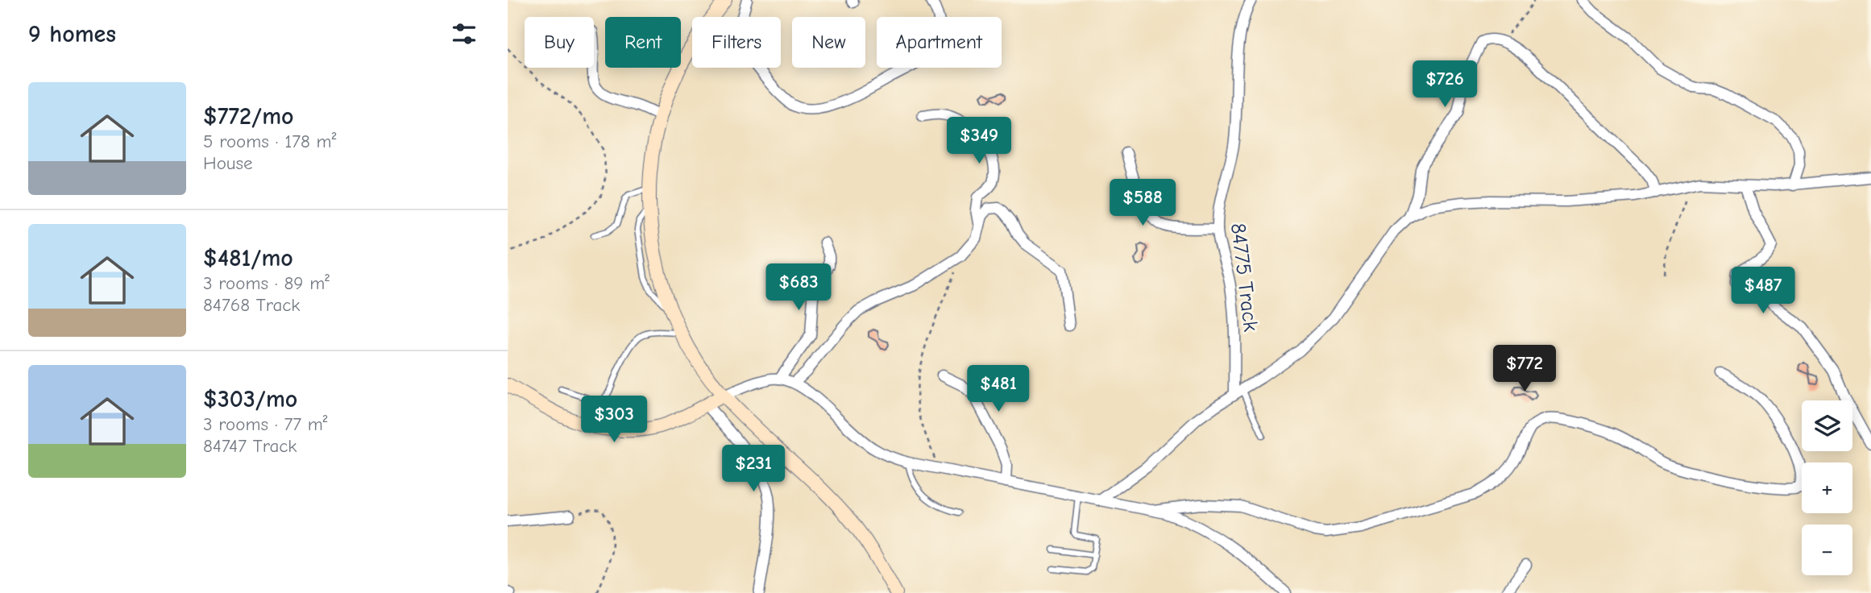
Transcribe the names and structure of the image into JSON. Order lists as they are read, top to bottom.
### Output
{
  "streets": {
    "street": ["84775 Track"]
  },
  "page": {
    "heading": "9 homes",
    "chip": [
      "Buy",
      "Rent",
      "Filters",
      "New",
      "Apartment"
    ],
    "price": [
      "$726",
      "$349",
      "$588",
      "$683",
      "$487",
      "$772",
      "$481",
      "$303",
      "$231"
    ],
    "list": [
      {
        "name": "$772/mo",
        "note": "5 rooms · 178 m² · House"
      },
      {
        "name": "$481/mo",
        "note": "3 rooms · 89 m² · 84768 Track"
      },
      {
        "name": "$303/mo",
        "note": "3 rooms · 77 m² · 84747 Track"
      }
    ],
    "map_buttons": ["+", "−"]
  }
}
